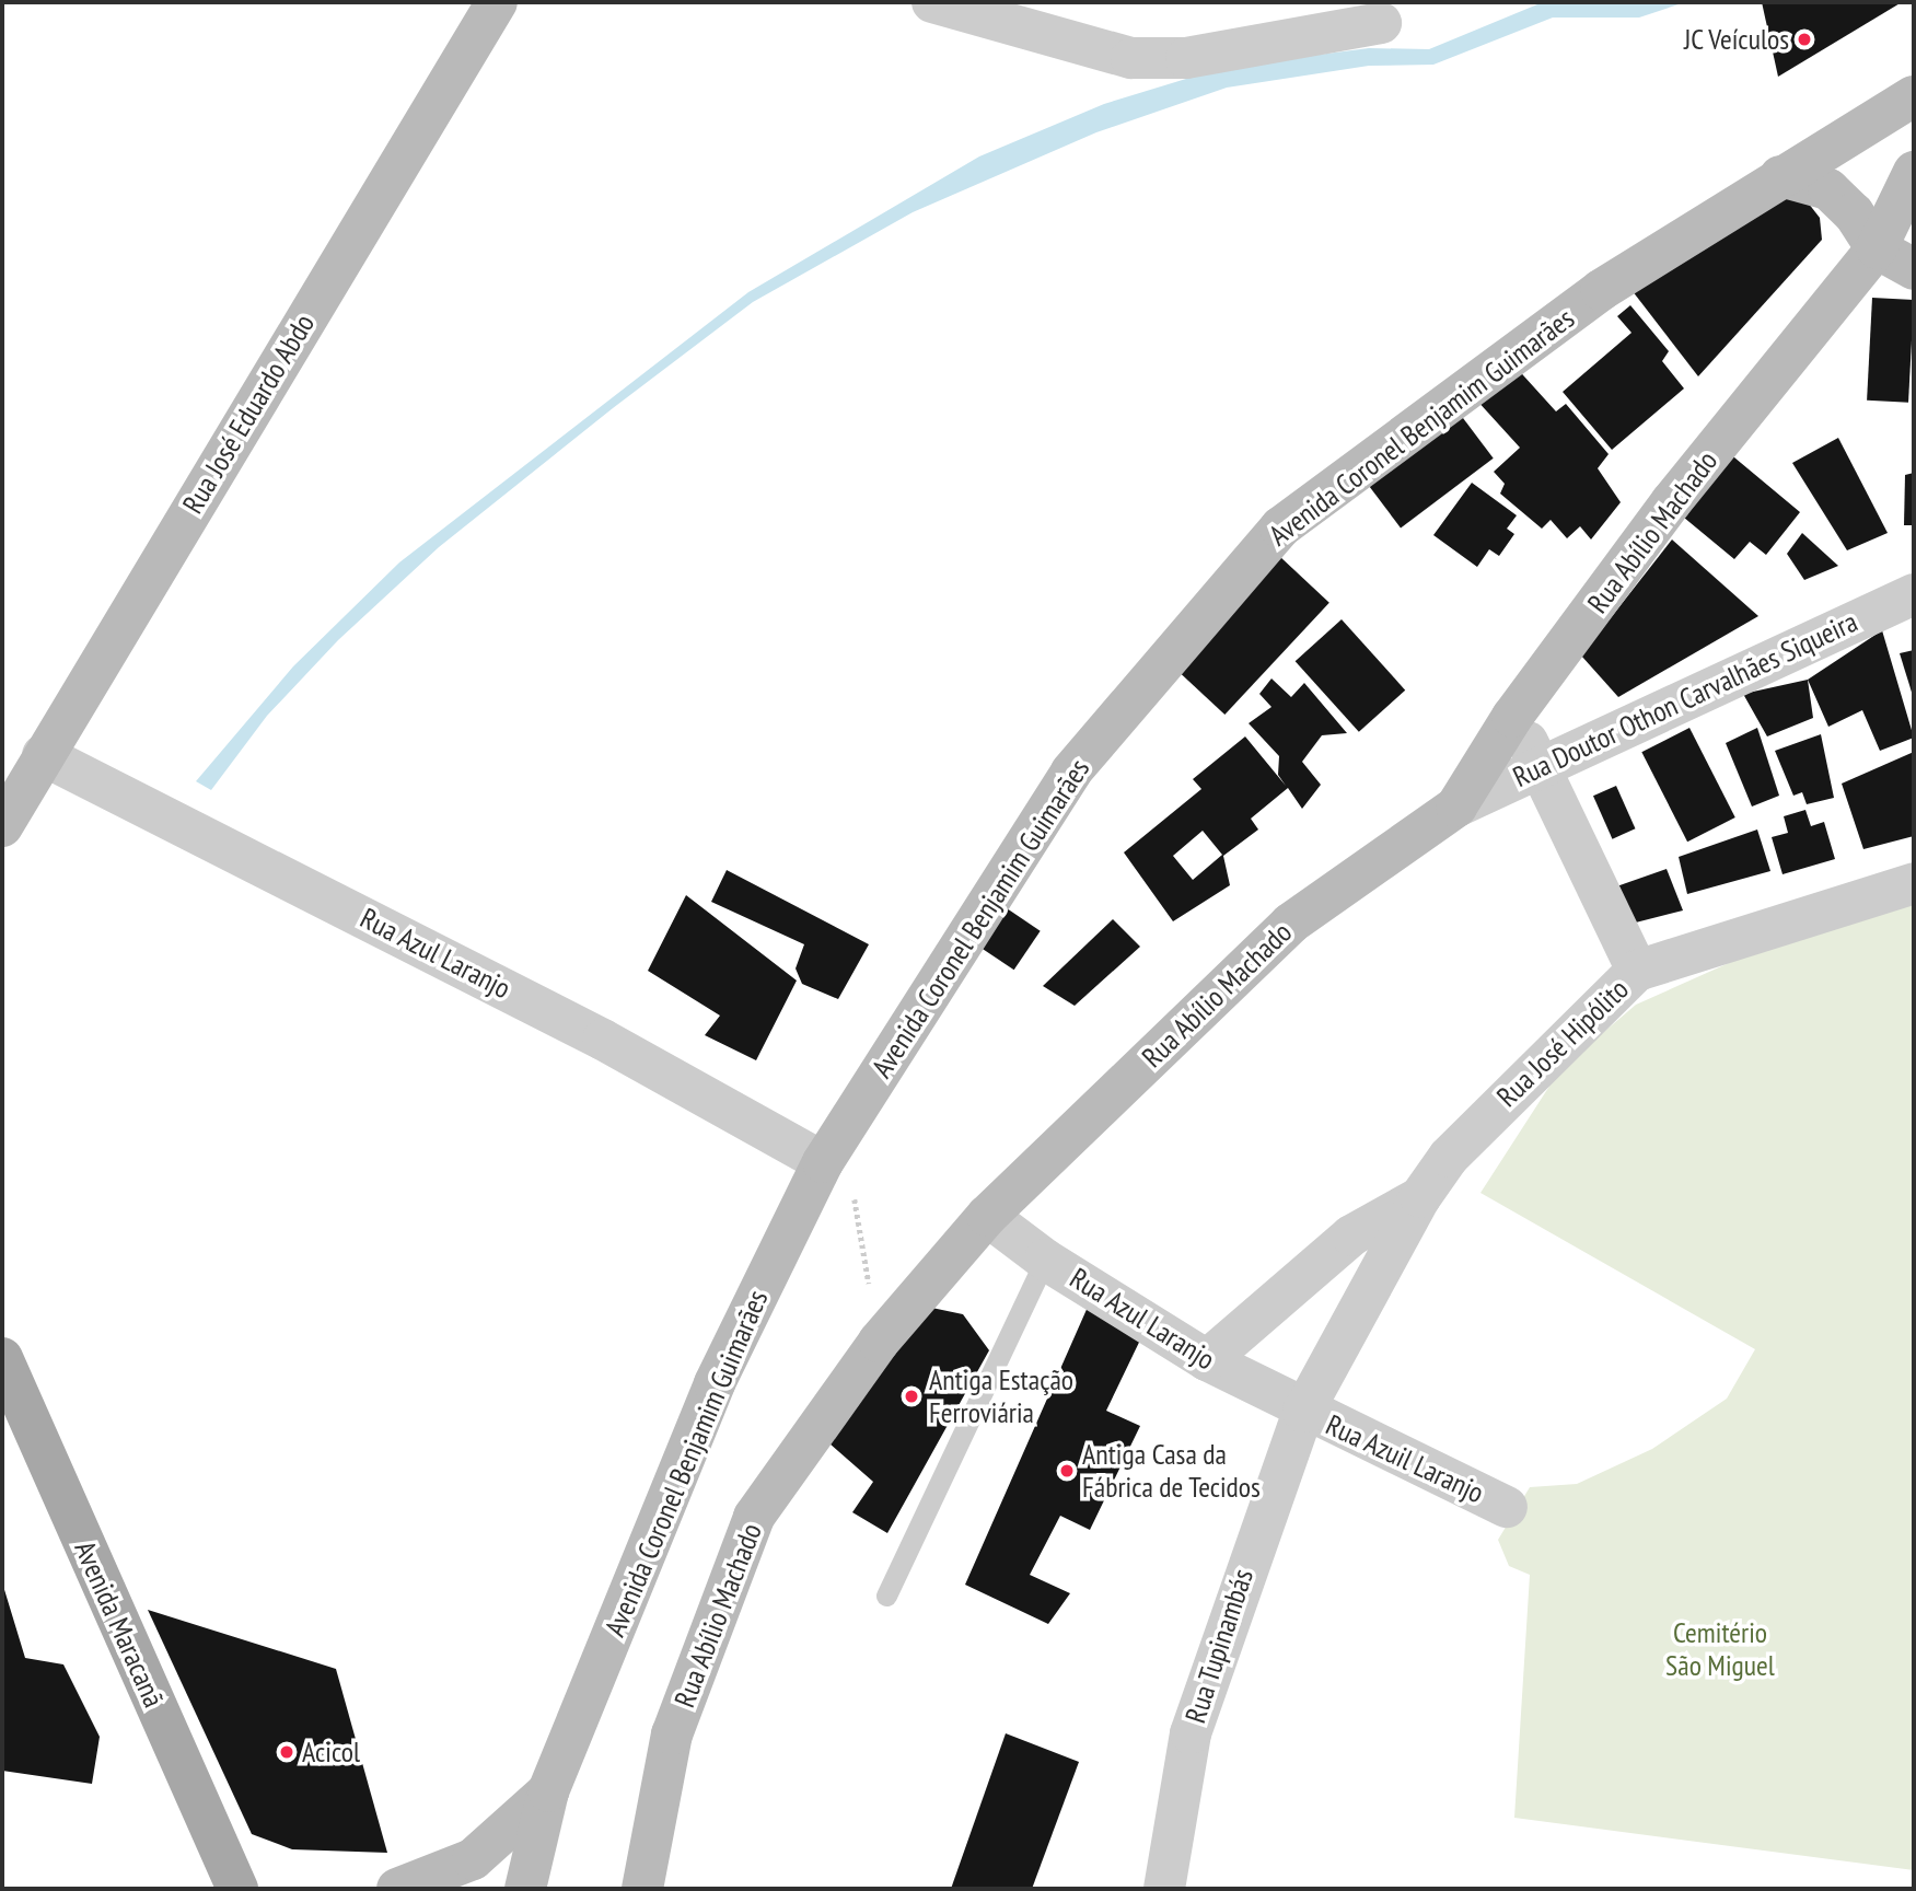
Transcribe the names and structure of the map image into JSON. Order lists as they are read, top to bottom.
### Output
{
  "streets": {
    "main road": ["Avenida Maracanã"],
    "street": [
      "Rua José Eduardo Abdo",
      "Avenida Coronel Benjamim Guimarães",
      "Rua Abílio Machado",
      "Rua Doutor Othon Carvalhães Siqueira",
      "Rua Azul Laranjo",
      "Rua José Hipólito",
      "Rua Azuil Laranjo",
      "Rua Tupinambás"
    ]
  },
  "crossings": [
    ["Rua José Eduardo Abdo", "Rua Azul Laranjo"],
    ["Avenida Coronel Benjamim Guimarães", "Rua Azul Laranjo"],
    ["Rua Abílio Machado", "Rua Doutor Othon Carvalhães Siqueira"],
    ["Rua Abílio Machado", "Rua Azul Laranjo"],
    ["Rua Azul Laranjo", "Rua José Hipólito"],
    ["Rua Azul Laranjo", "Rua Azuil Laranjo"],
    ["Rua Azul Laranjo", "Rua Tupinambás"],
    ["Rua José Hipólito", "Rua Azuil Laranjo"],
    ["Rua José Hipólito", "Rua Tupinambás"],
    ["Rua Azuil Laranjo", "Rua Tupinambás"]
  ],
  "parks": ["Cemitério São Miguel"],
  "places": [
    "JC Veículos",
    "Antiga Estação Ferroviária",
    "Antiga Casa da Fábrica de Tecidos",
    "Acicol"
  ]
}
